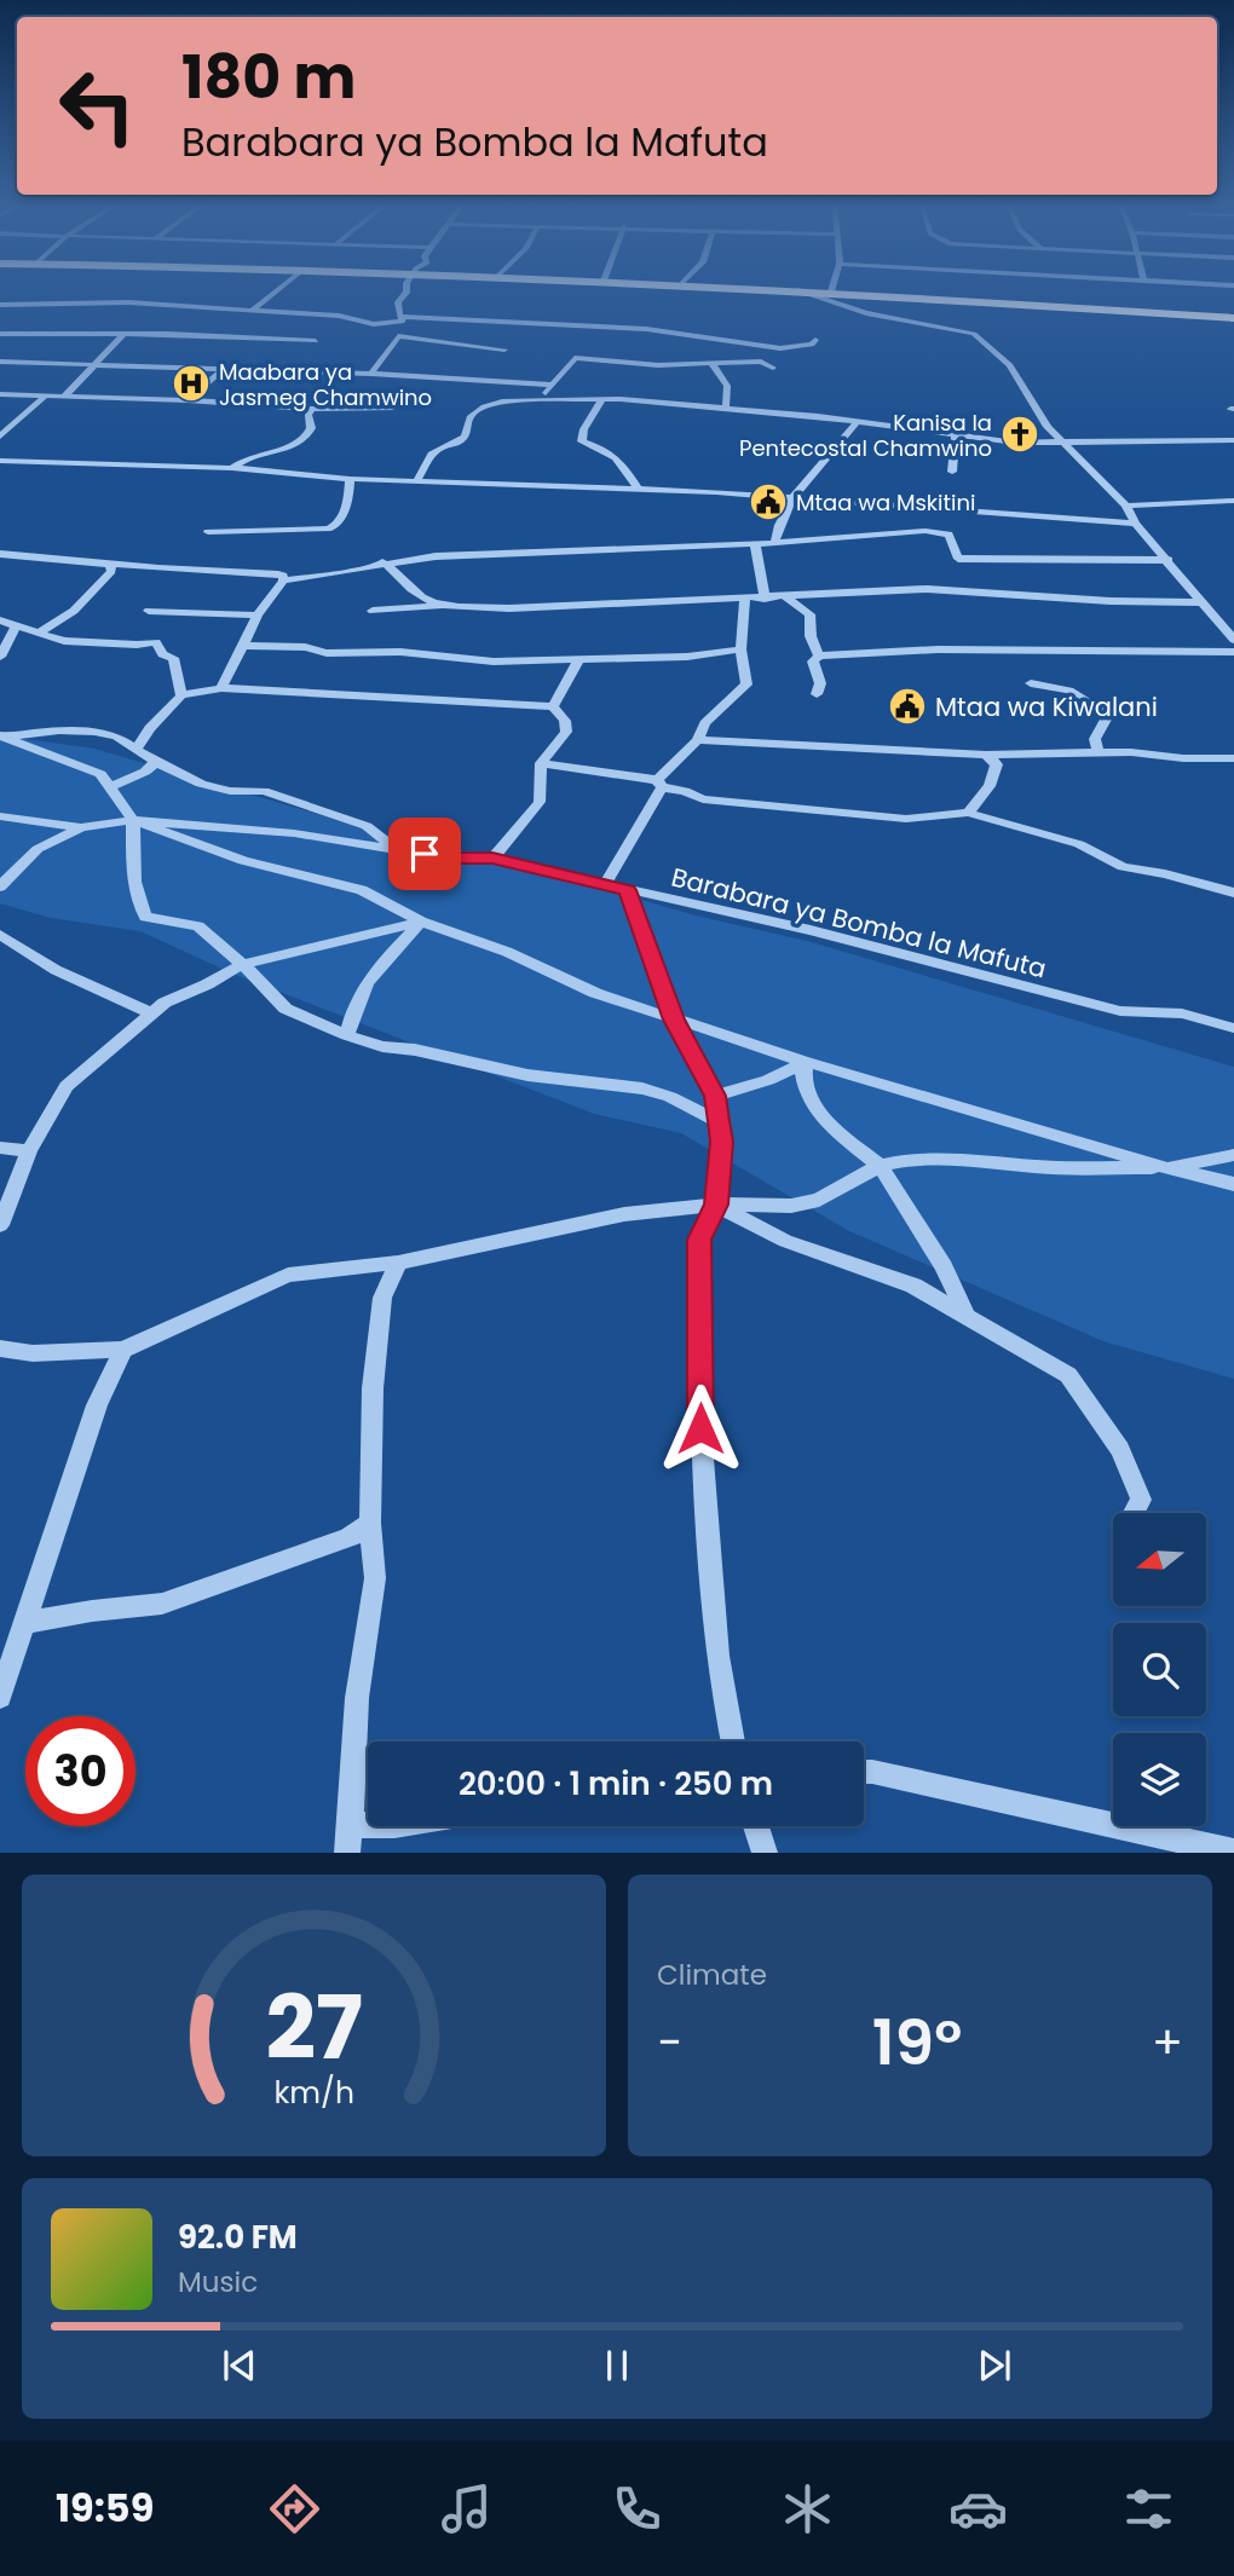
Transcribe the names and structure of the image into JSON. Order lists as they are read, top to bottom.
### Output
{
  "streets": {
    "street": ["Barabara ya Bomba la Mafuta"]
  },
  "places": {
    "hospital": ["Maabara ya Jasmeg Chamwino"],
    "church": ["Kanisa la Pentecostal Chamwino"],
    "public building": ["Mtaa wa Mskitini", "Mtaa wa Kiwalani"]
  },
  "north": "left",
  "page": {
    "turn": ["180 m", "Barabara ya Bomba la Mafuta"],
    "limit": "30",
    "trip": "20:00 · 1 min · 250 m",
    "tile": "Climate",
    "heat": ["−", "19°", "+"],
    "song": ["92.0 FM", "Music"],
    "tabs": "19:59",
    "gauge": ["27", "km/h"]
  }
}
